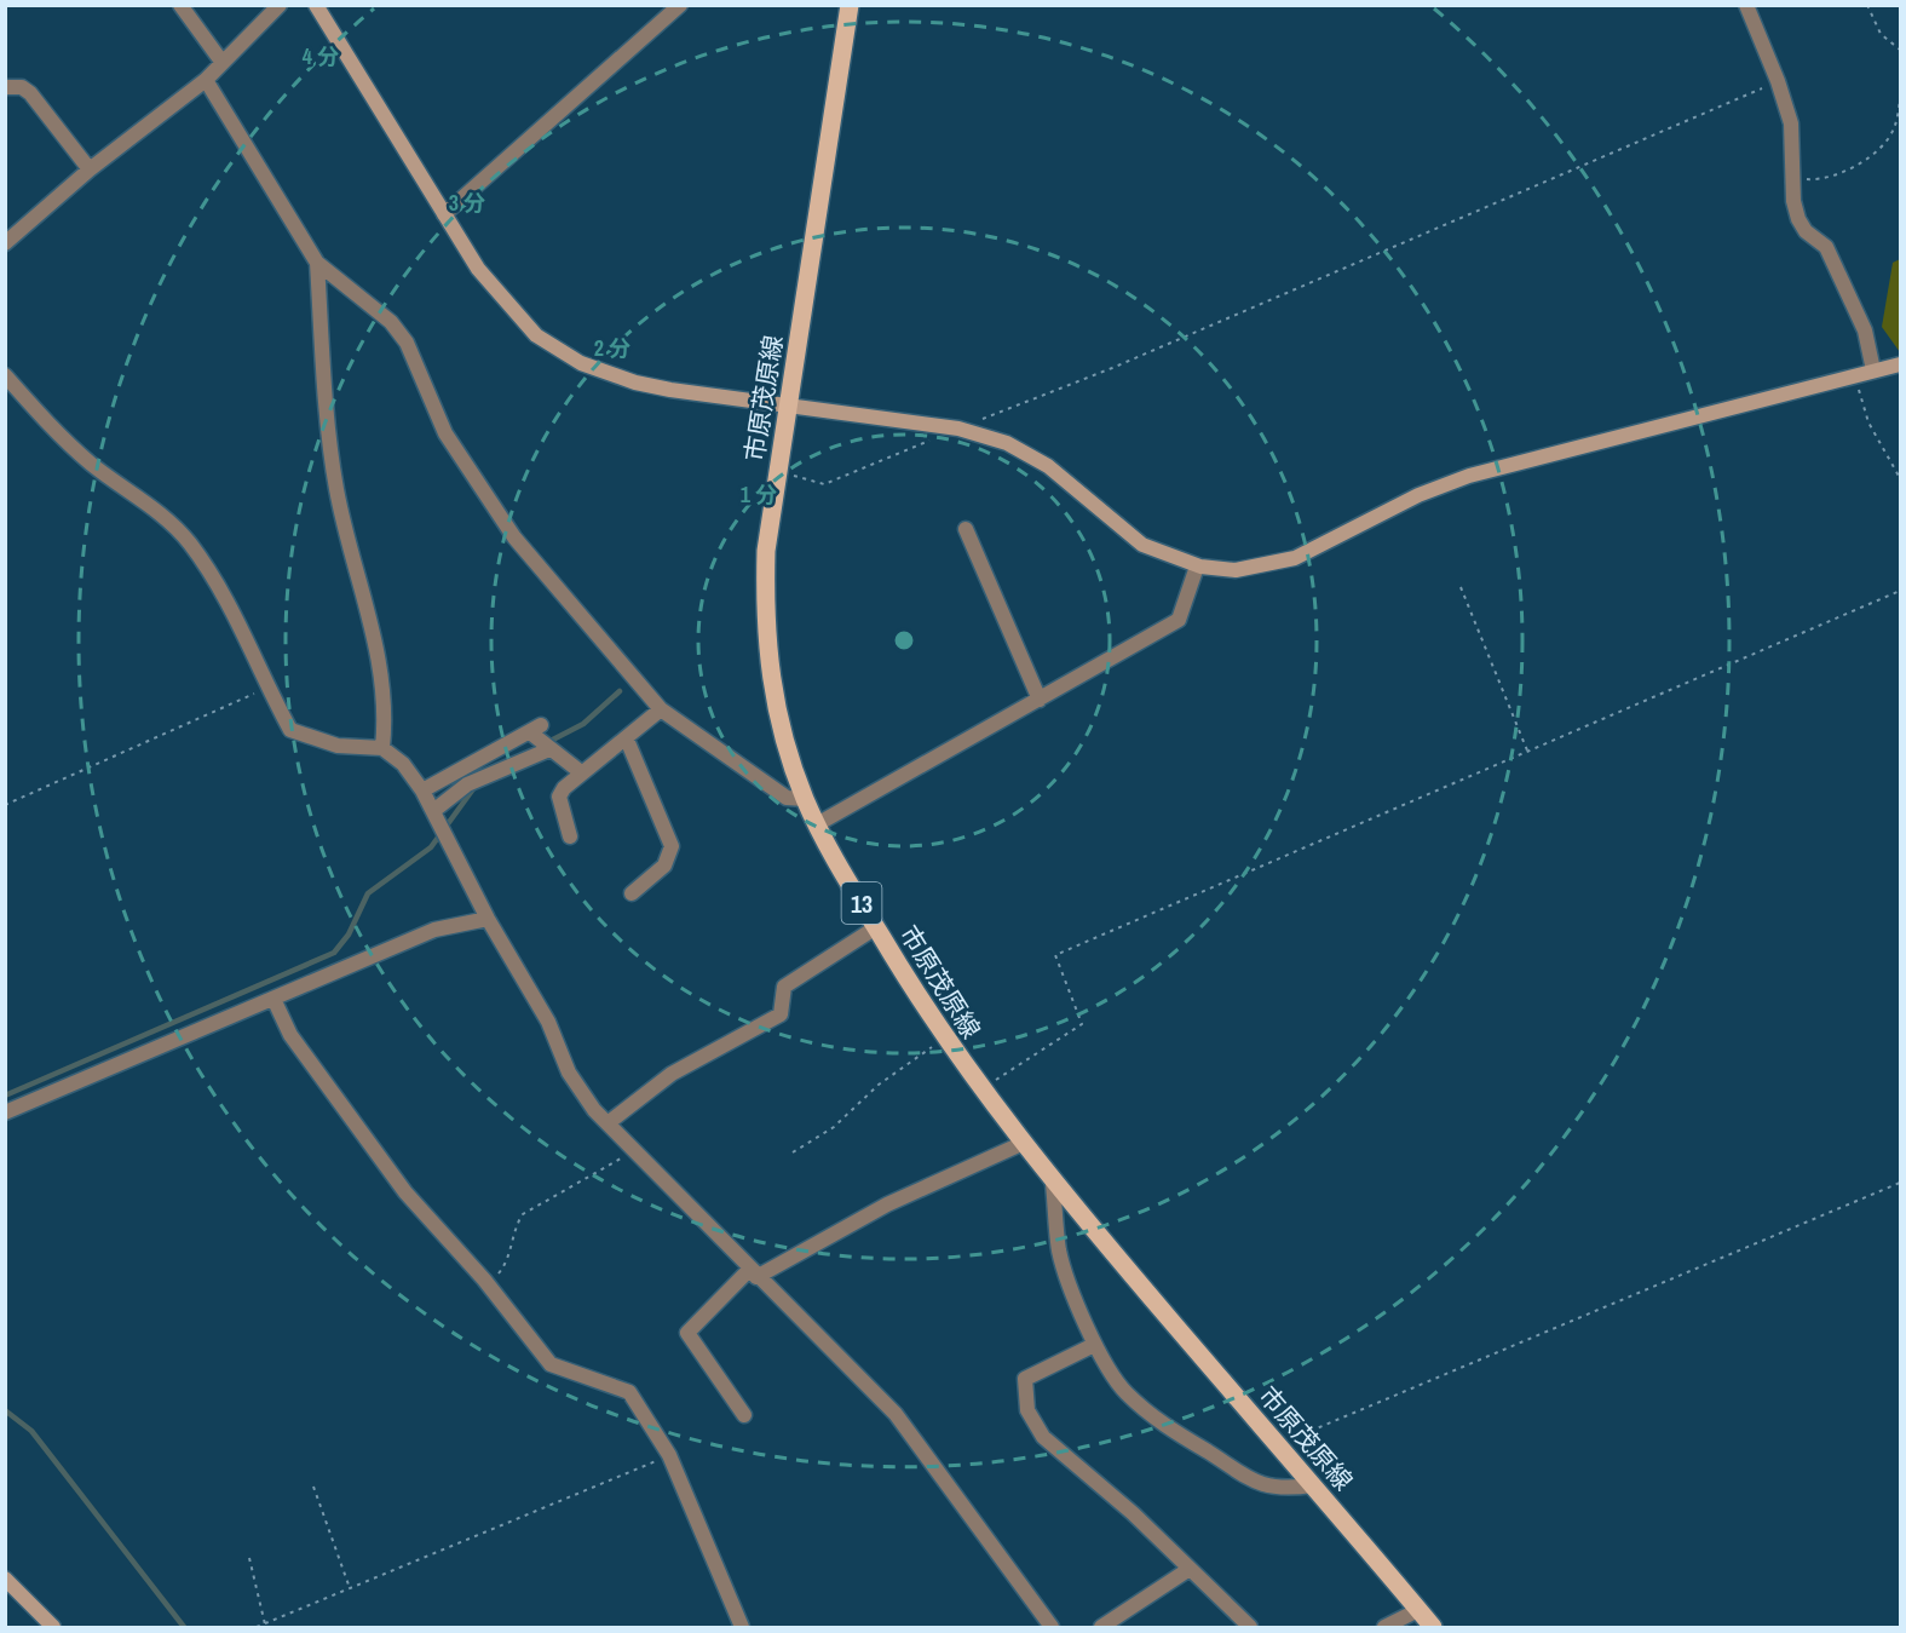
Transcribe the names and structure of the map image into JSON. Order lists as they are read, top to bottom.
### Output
{
  "streets": {
    "main road": ["市原茂原線", "13"]
  },
  "rings": [
    "4 分",
    "3 分",
    "2 分",
    "1 分"
  ]
}
